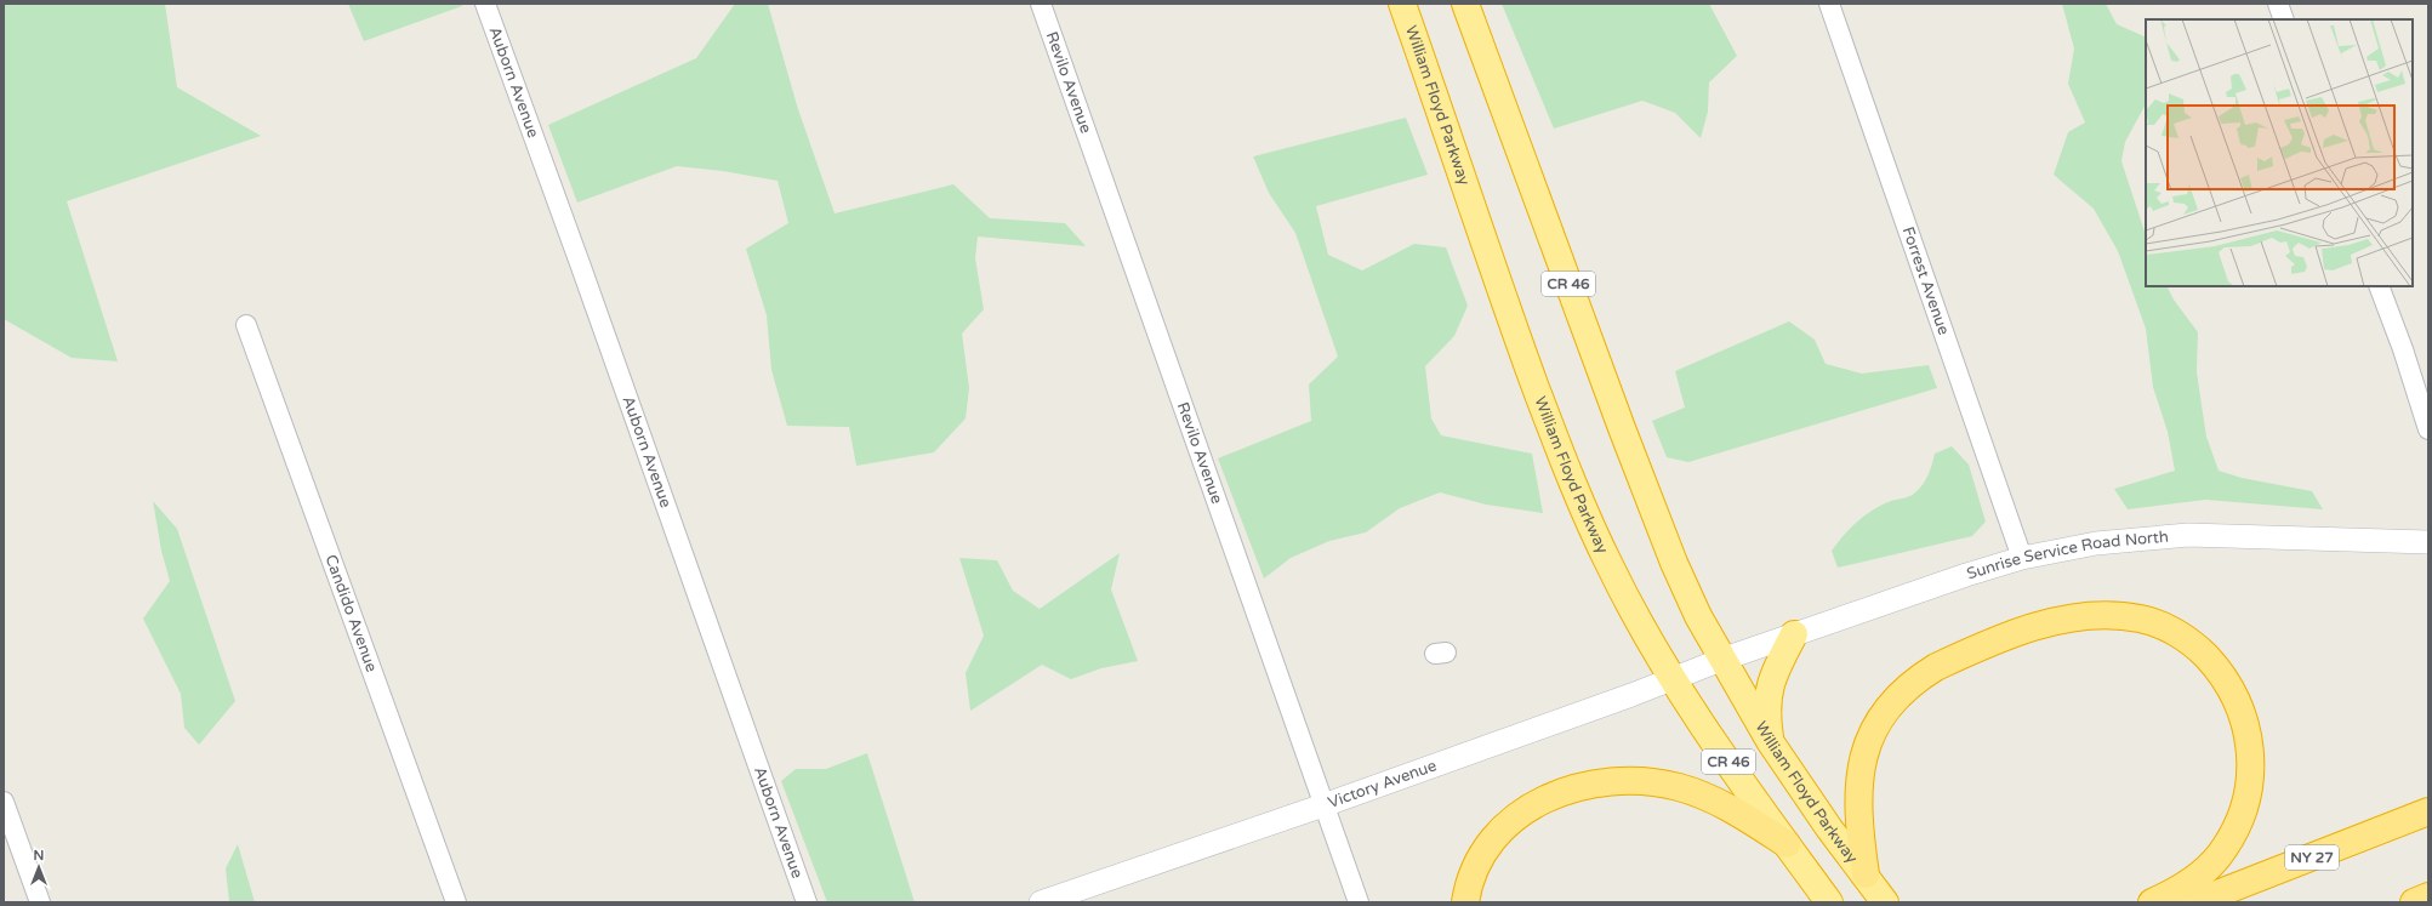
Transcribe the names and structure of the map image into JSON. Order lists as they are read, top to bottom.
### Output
{
  "streets": {
    "highway": ["William Floyd Parkway", "CR 46", "NY 27"],
    "street": [
      "Auborn Avenue",
      "Revilo Avenue",
      "Forrest Avenue",
      "Sunrise Service Road North",
      "Candido Avenue",
      "Victory Avenue"
    ]
  },
  "crossings": [
    ["Revilo Avenue", "Victory Avenue"],
    ["William Floyd Parkway", "Sunrise Service Road North"],
    ["William Floyd Parkway", "Victory Avenue"],
    ["Forrest Avenue", "Sunrise Service Road North"],
    ["Sunrise Service Road North", "Victory Avenue"]
  ],
  "north": "top"
}
